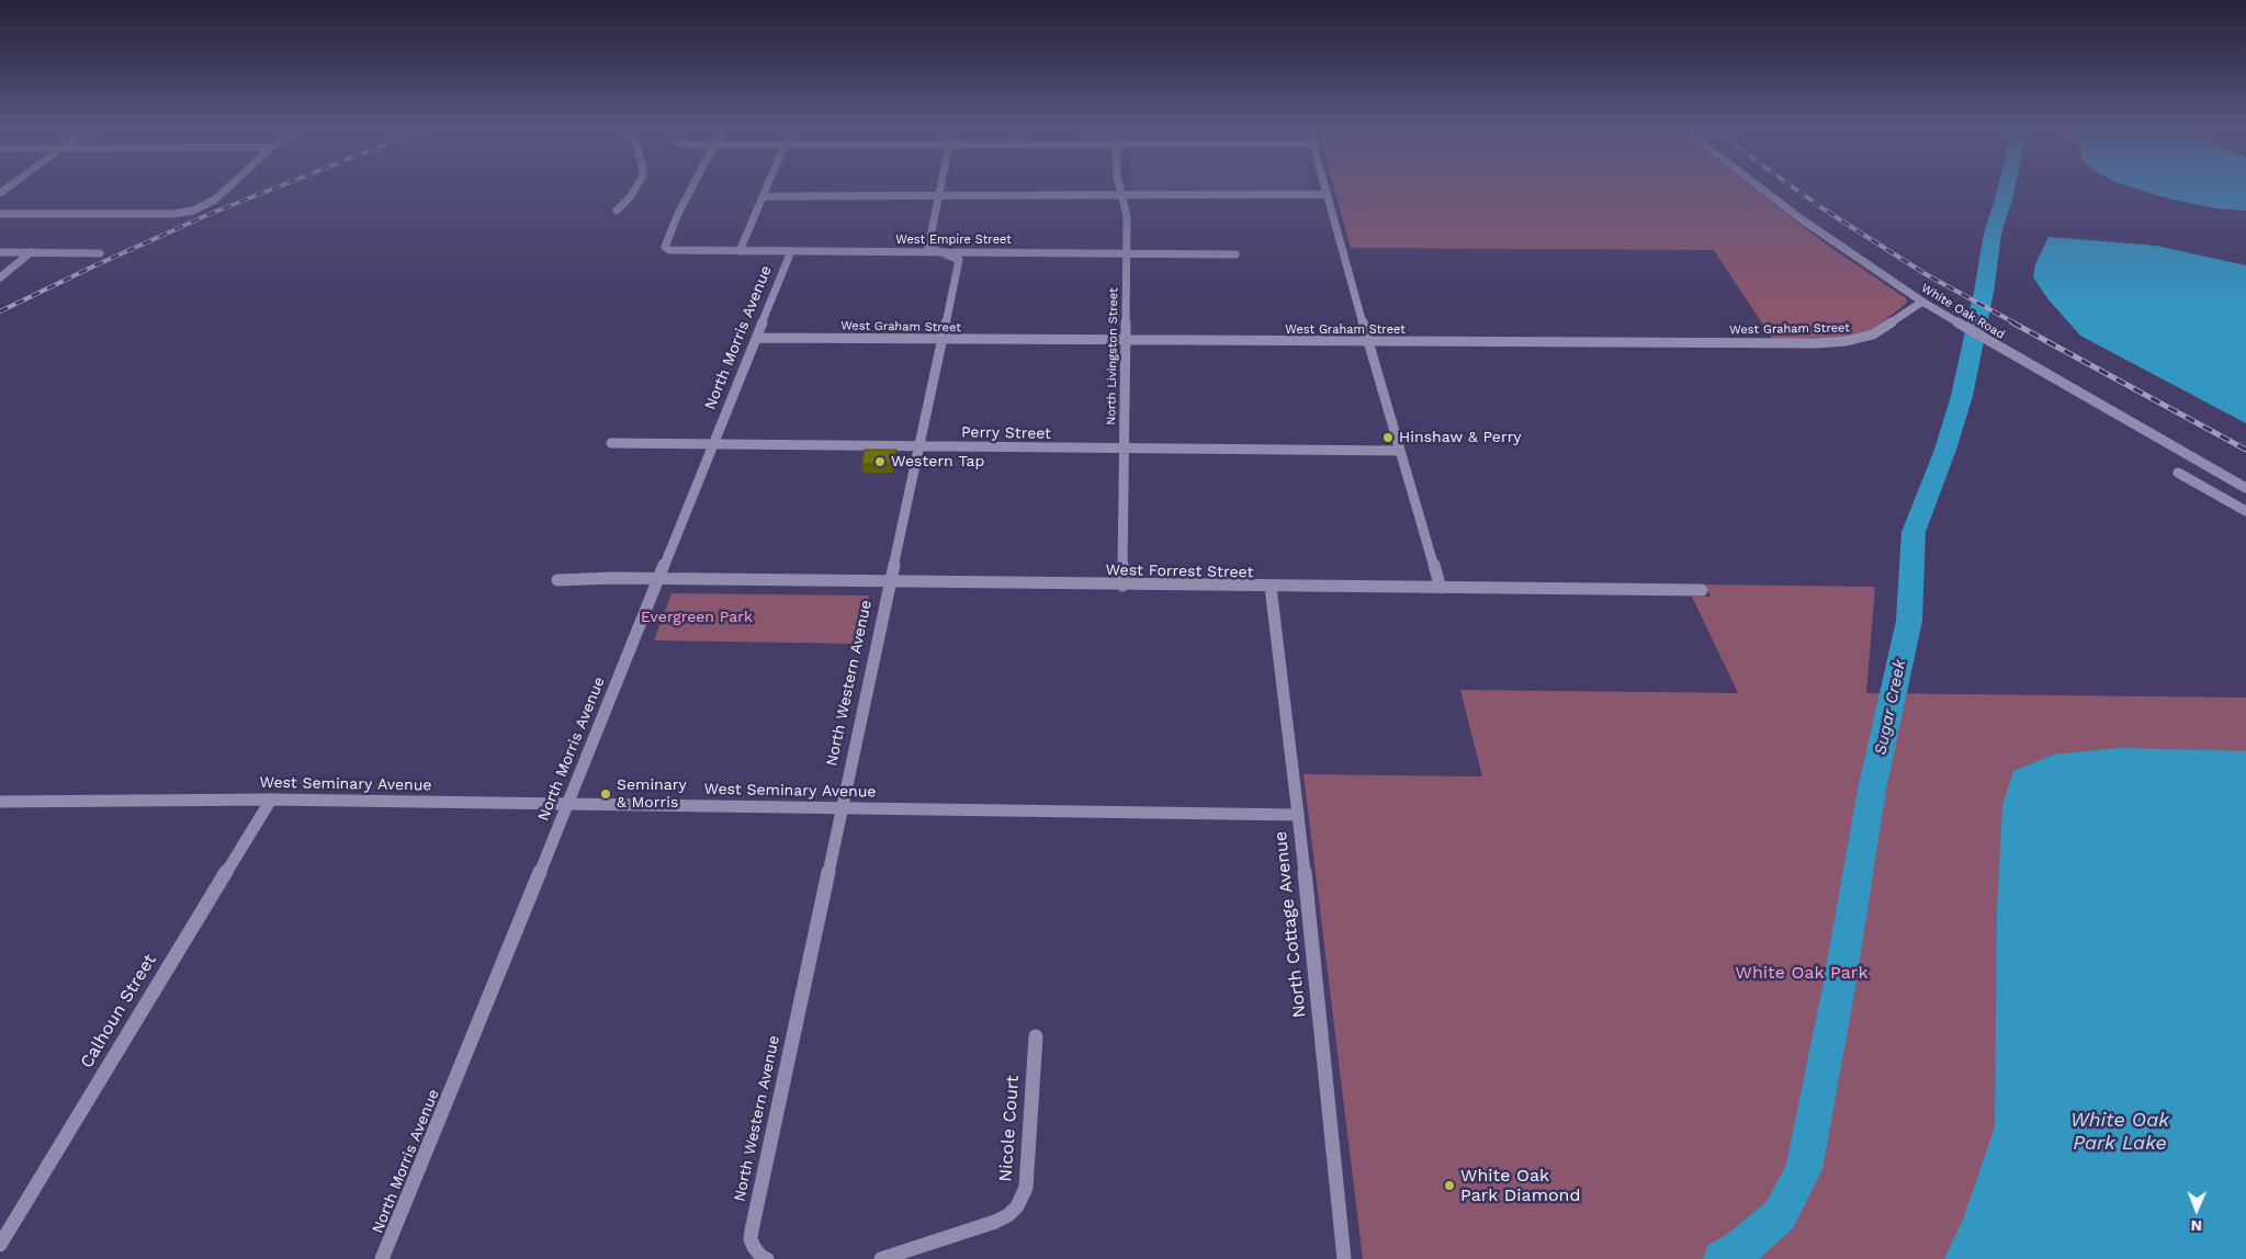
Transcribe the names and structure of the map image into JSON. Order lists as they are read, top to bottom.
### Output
{
  "streets": {
    "street": [
      "West Empire Street",
      "White Oak Road",
      "West Graham Street",
      "North Morris Avenue",
      "North Livingston Street",
      "Perry Street",
      "West Forrest Street",
      "North Western Avenue",
      "West Seminary Avenue",
      "North Cottage Avenue",
      "Calhoun Street",
      "Nicole Court"
    ]
  },
  "crossings": [
    ["West Empire Street", "North Morris Avenue"],
    ["West Empire Street", "North Livingston Street"],
    ["West Empire Street", "North Western Avenue"],
    ["White Oak Road", "West Graham Street"],
    ["West Graham Street", "North Morris Avenue"],
    ["West Graham Street", "North Livingston Street"],
    ["West Graham Street", "North Western Avenue"],
    ["North Morris Avenue", "Perry Street"],
    ["North Morris Avenue", "West Forrest Street"],
    ["North Morris Avenue", "West Seminary Avenue"],
    ["North Livingston Street", "Perry Street"],
    ["North Livingston Street", "West Forrest Street"],
    ["Perry Street", "North Western Avenue"],
    ["West Forrest Street", "North Western Avenue"],
    ["West Forrest Street", "North Cottage Avenue"],
    ["North Western Avenue", "West Seminary Avenue"],
    ["West Seminary Avenue", "North Cottage Avenue"],
    ["West Seminary Avenue", "Calhoun Street"]
  ],
  "water": ["Sugar Creek", "White Oak Park Lake"],
  "parks": ["Evergreen Park", "White Oak Park"],
  "places": [
    "Hinshaw & Perry",
    "Western Tap",
    "Seminary & Morris",
    "White Oak Park Diamond"
  ],
  "north": "bottom"
}
